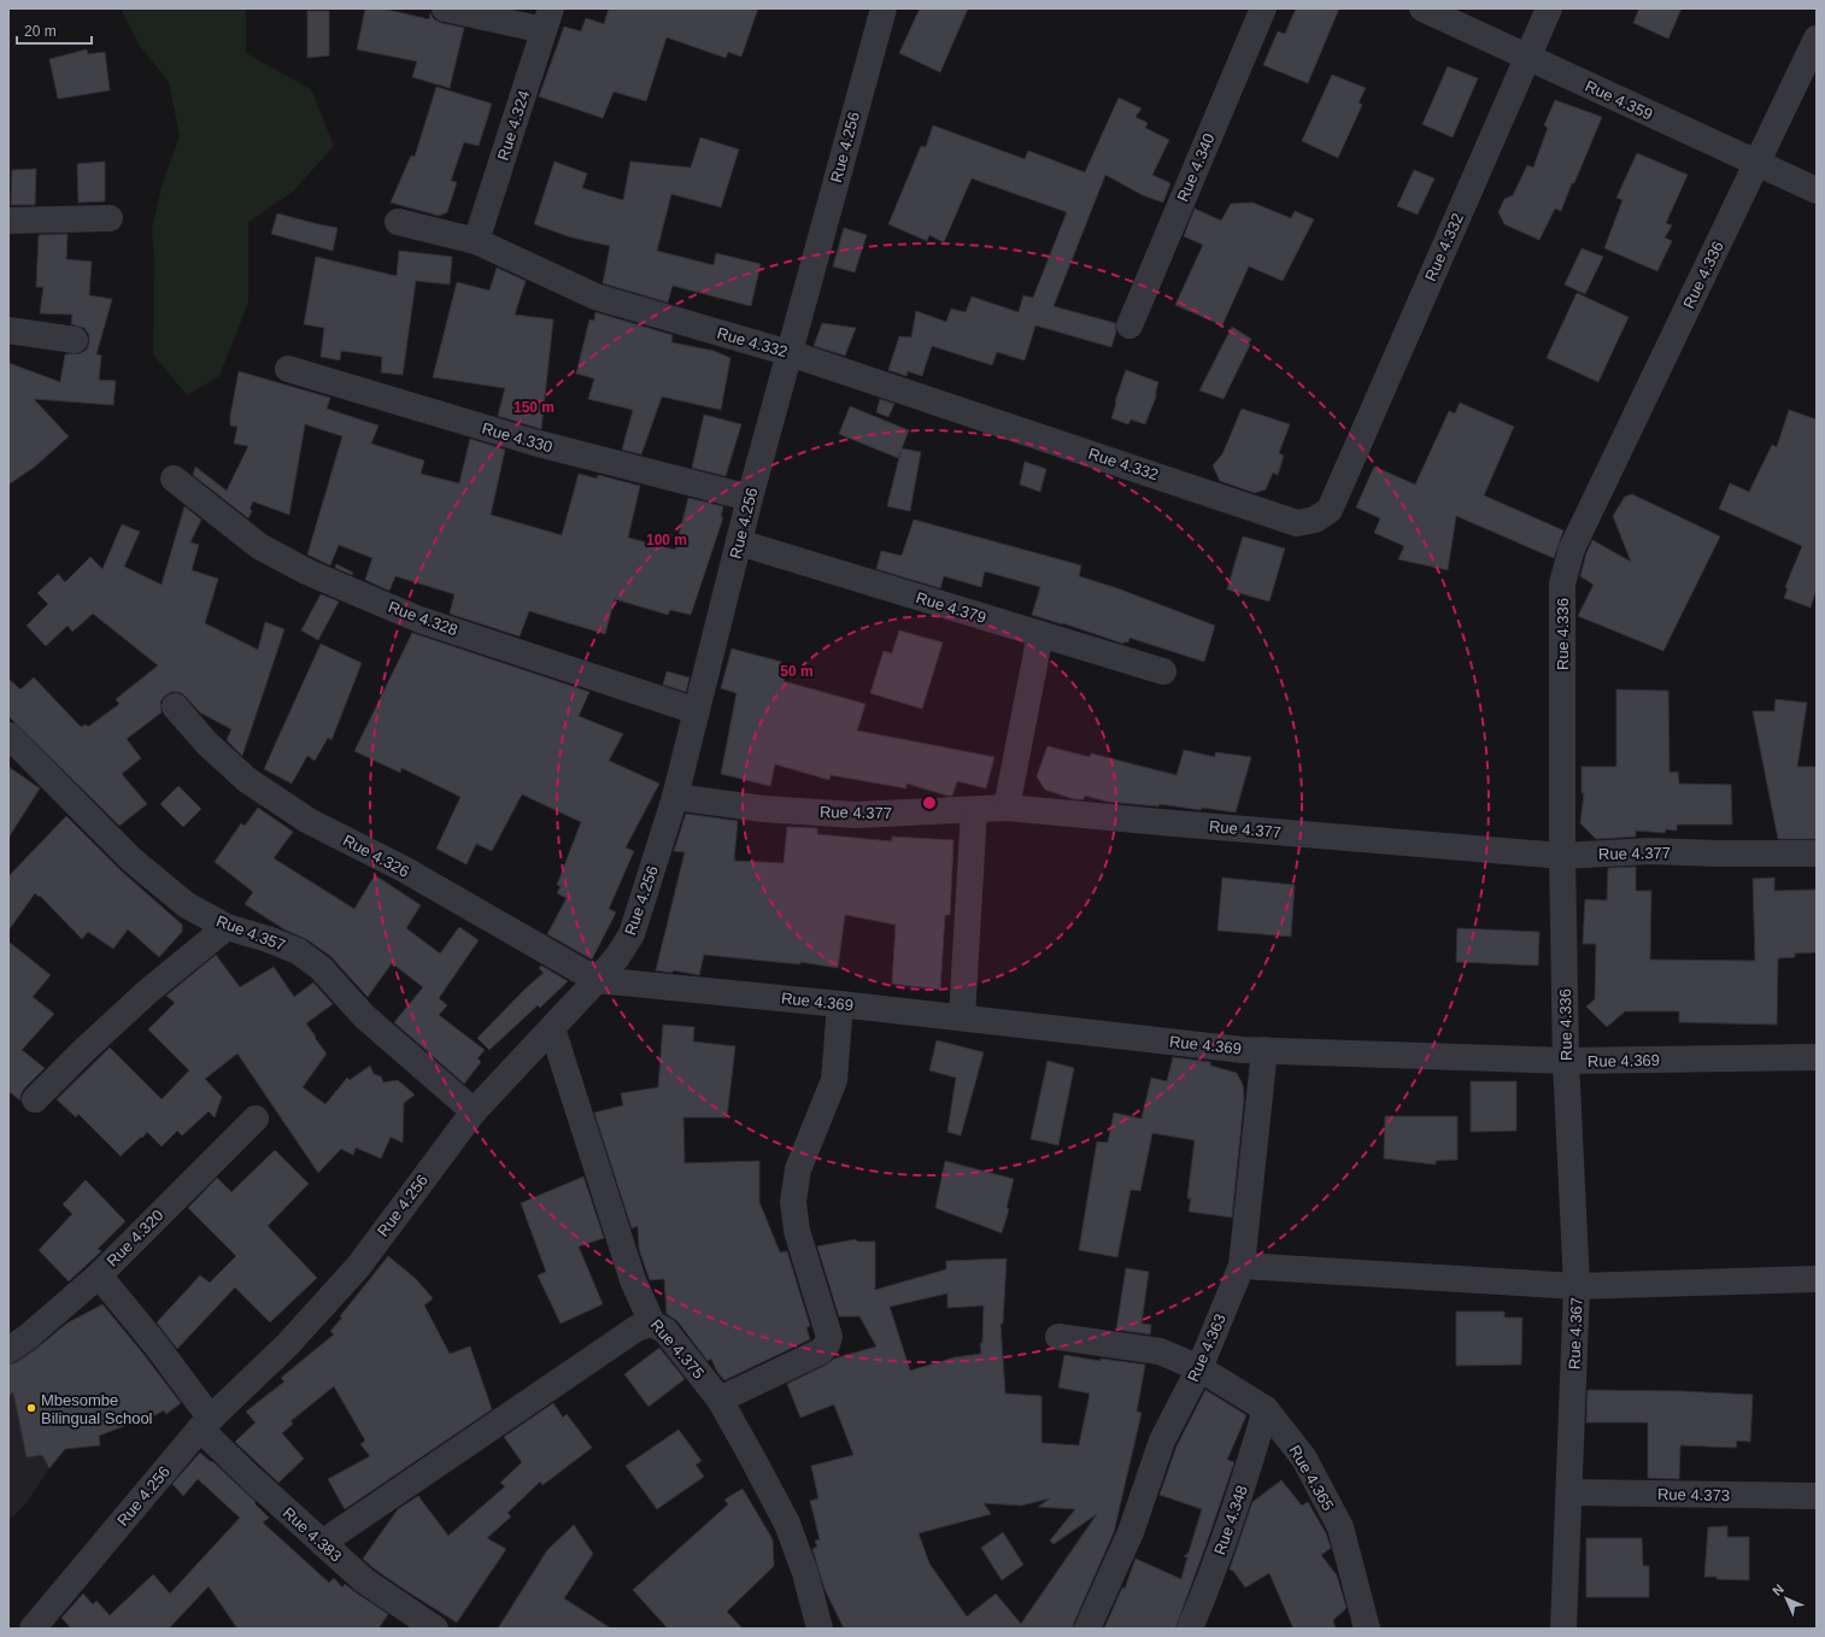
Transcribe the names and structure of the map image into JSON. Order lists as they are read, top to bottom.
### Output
{
  "streets": {
    "street": [
      "Rue 4.359",
      "Rue 4.324",
      "Rue 4.256",
      "Rue 4.340",
      "Rue 4.332",
      "Rue 4.336",
      "Rue 4.330",
      "Rue 4.379",
      "Rue 4.328",
      "Rue 4.377",
      "Rue 4.326",
      "Rue 4.357",
      "Rue 4.369",
      "Rue 4.320",
      "Rue 4.367",
      "Rue 4.363",
      "Rue 4.375",
      "Rue 4.365",
      "Rue 4.373",
      "Rue 4.348",
      "Rue 4.383"
    ]
  },
  "crossings": [
    ["Rue 4.359", "Rue 4.332"],
    ["Rue 4.359", "Rue 4.336"],
    ["Rue 4.324", "Rue 4.332"],
    ["Rue 4.256", "Rue 4.332"],
    ["Rue 4.256", "Rue 4.330"],
    ["Rue 4.256", "Rue 4.379"],
    ["Rue 4.256", "Rue 4.328"],
    ["Rue 4.256", "Rue 4.377"],
    ["Rue 4.256", "Rue 4.326"],
    ["Rue 4.256", "Rue 4.357"],
    ["Rue 4.256", "Rue 4.369"],
    ["Rue 4.256", "Rue 4.375"],
    ["Rue 4.256", "Rue 4.383"],
    ["Rue 4.336", "Rue 4.377"],
    ["Rue 4.336", "Rue 4.369"],
    ["Rue 4.336", "Rue 4.367"],
    ["Rue 4.326", "Rue 4.369"],
    ["Rue 4.369", "Rue 4.363"],
    ["Rue 4.320", "Rue 4.383"],
    ["Rue 4.367", "Rue 4.363"],
    ["Rue 4.367", "Rue 4.373"],
    ["Rue 4.363", "Rue 4.365"],
    ["Rue 4.365", "Rue 4.348"]
  ],
  "places": ["Mbesombe Bilingual School"],
  "scale_bar": "20 m",
  "north": "top left",
  "rings": ["150 m", "100 m", "50 m"]
}
